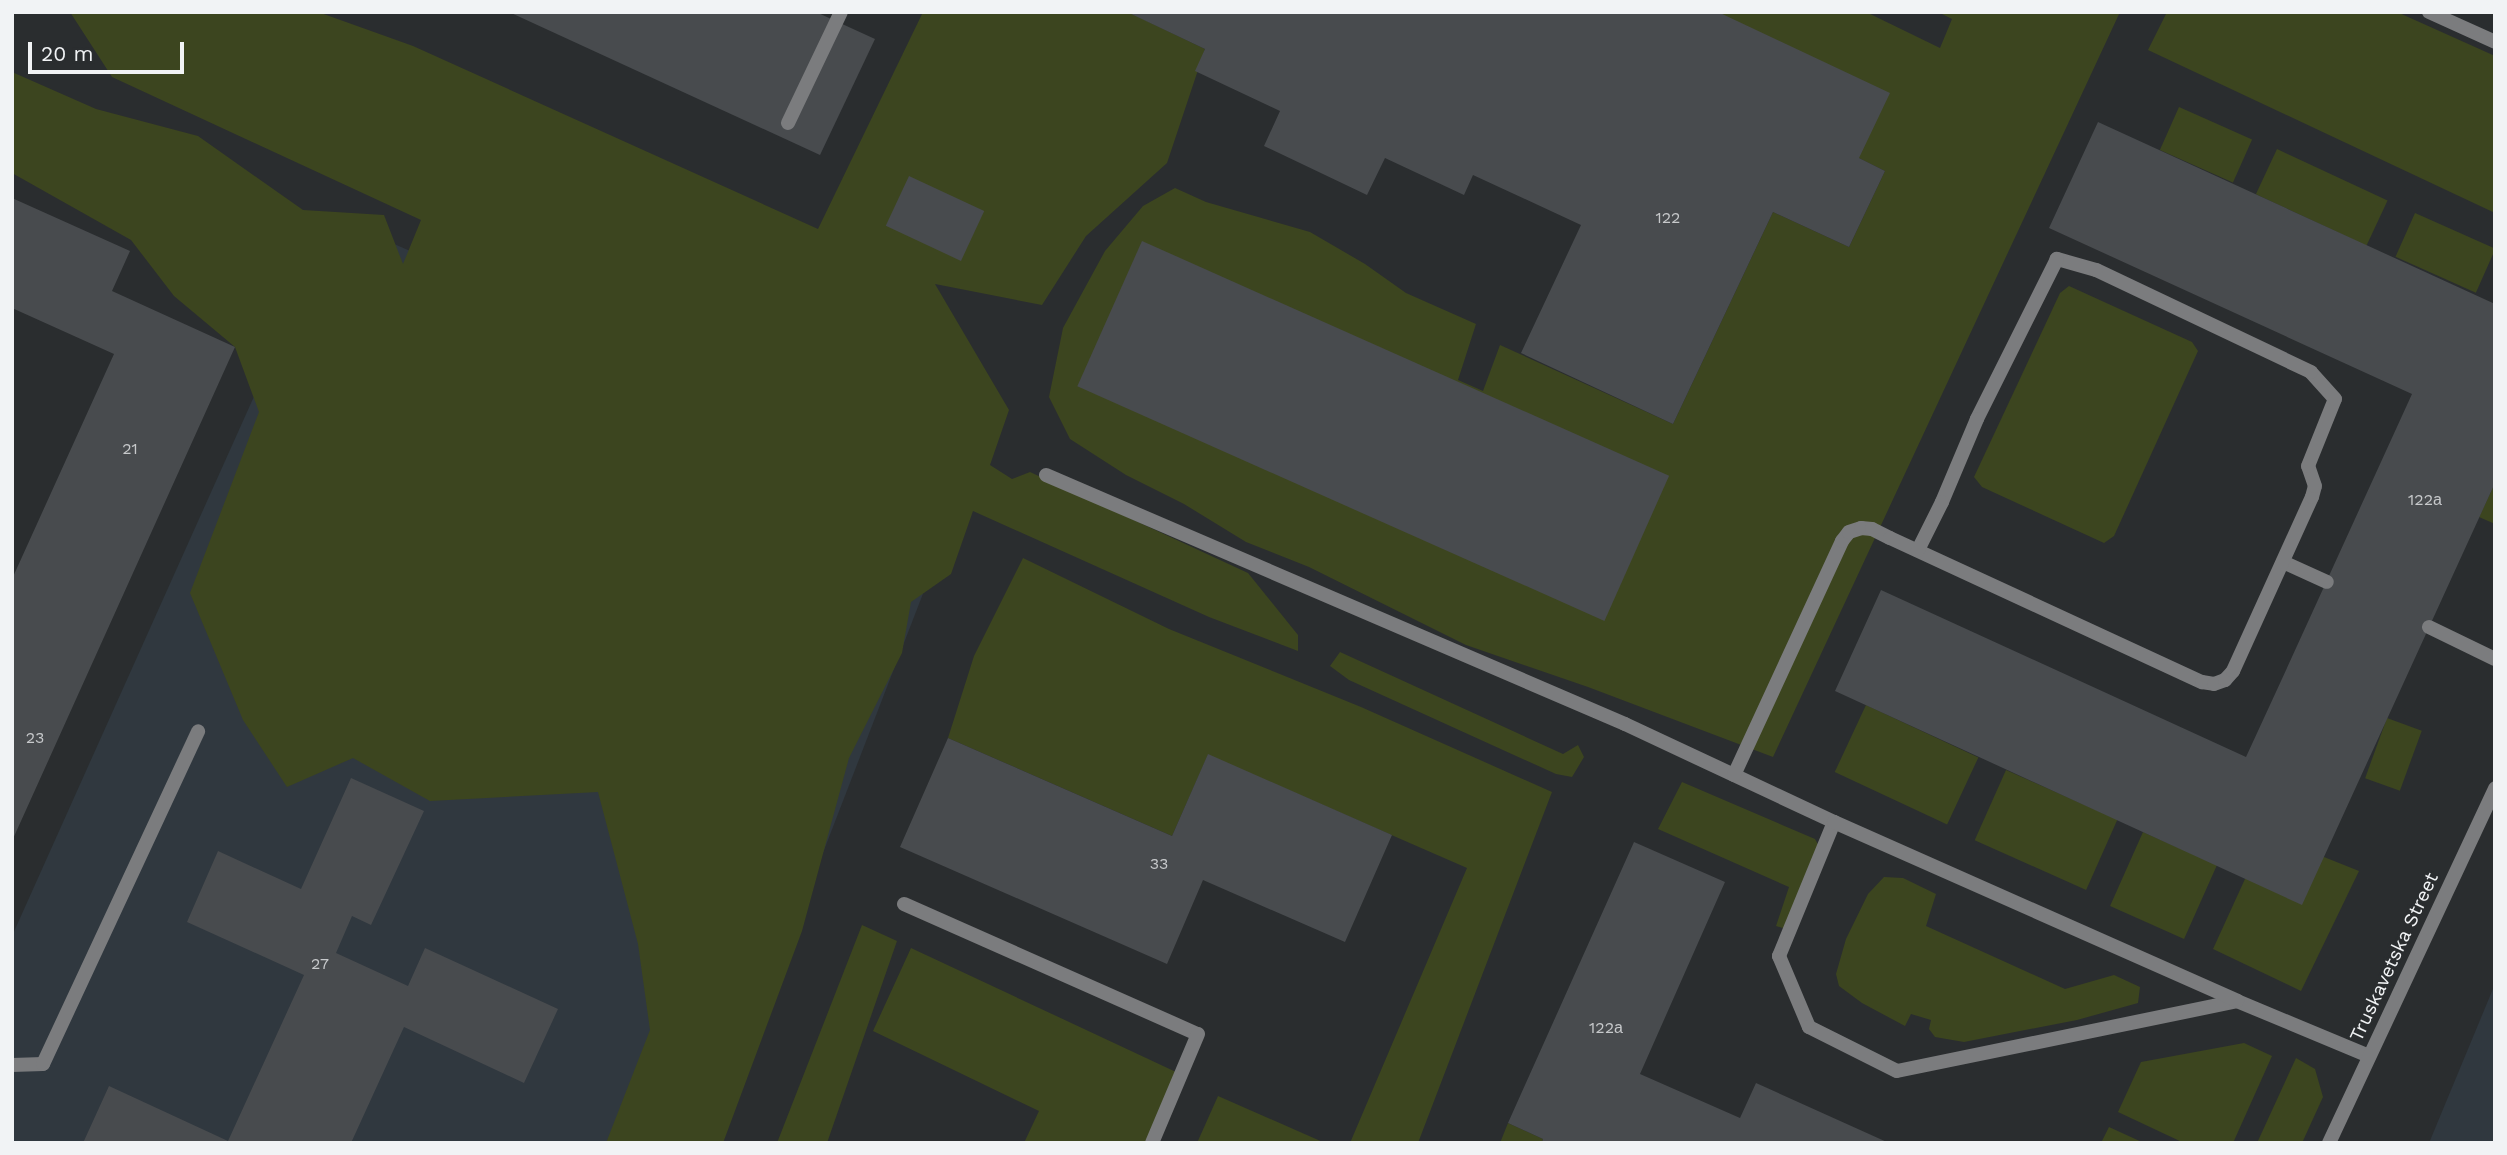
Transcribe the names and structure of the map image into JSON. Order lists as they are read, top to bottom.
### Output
{
  "streets": {
    "street": ["Truskavetska Street"]
  },
  "house_numbers": [
    "122",
    "21",
    "122а",
    "23",
    "33",
    "27",
    "122а"
  ],
  "scale_bar": "20 m"
}
